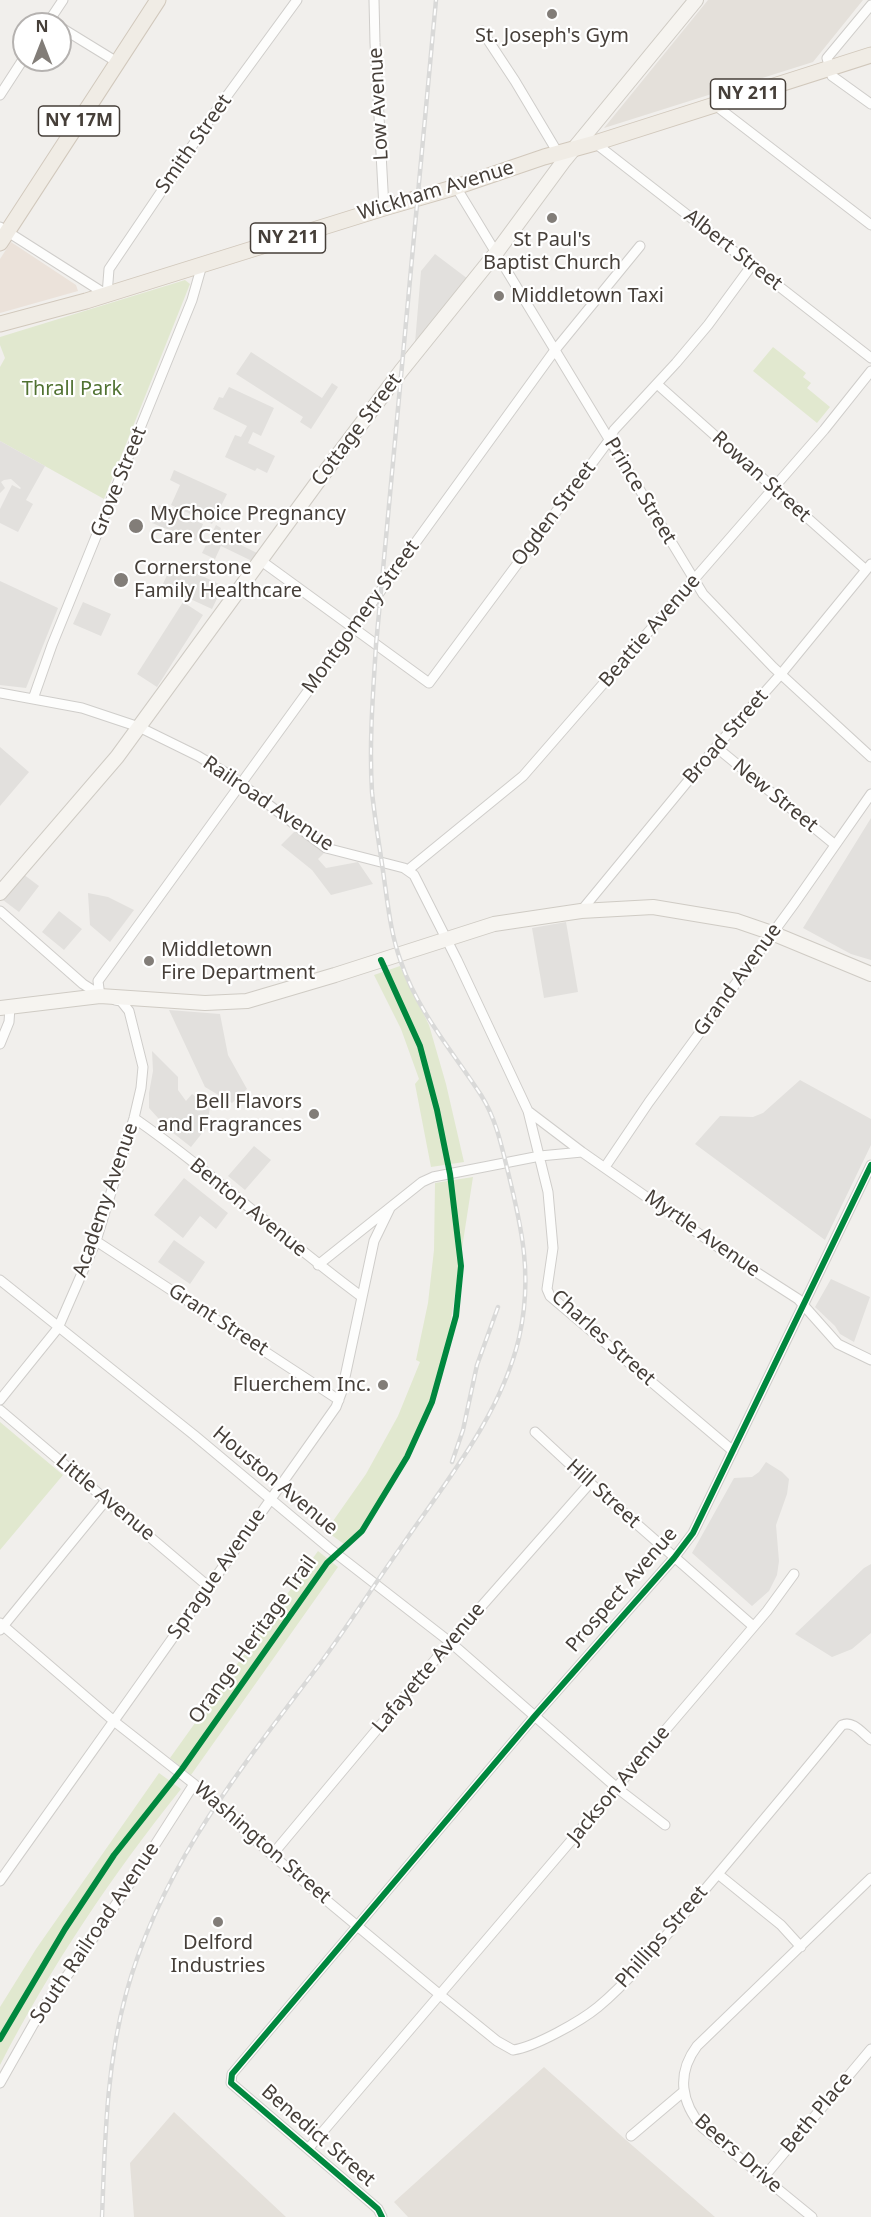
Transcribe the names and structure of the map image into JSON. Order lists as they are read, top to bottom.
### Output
{
  "streets": {
    "main road": ["NY 211", "NY 17M", "Wickham Avenue"],
    "street": [
      "Low Avenue",
      "Smith Street",
      "Albert Street",
      "Cottage Street",
      "Rowan Street",
      "Grove Street",
      "Prince Street",
      "Ogden Street",
      "Montgomery Street",
      "Beattie Avenue",
      "Broad Street",
      "New Street",
      "Railroad Avenue",
      "Grand Avenue",
      "Academy Avenue",
      "Benton Avenue",
      "Myrtle Avenue",
      "Grant Street",
      "Charles Street",
      "Houston Avenue",
      "Hill Street",
      "Little Avenue",
      "Sprague Avenue",
      "Prospect Avenue",
      "Lafayette Avenue",
      "Jackson Avenue",
      "Washington Street",
      "South Railroad Avenue",
      "Phillips Street",
      "Beth Place",
      "Benedict Street",
      "Beers Drive"
    ],
    "cycle path": ["Orange Heritage Trail"]
  },
  "crossings": [
    ["Low Avenue", "Wickham Avenue"],
    ["Smith Street", "Wickham Avenue"],
    ["Wickham Avenue", "Albert Street"],
    ["Wickham Avenue", "Cottage Street"],
    ["Wickham Avenue", "Grove Street"],
    ["Wickham Avenue", "Prince Street"],
    ["Albert Street", "Ogden Street"],
    ["Cottage Street", "Prince Street"],
    ["Cottage Street", "Railroad Avenue"],
    ["Rowan Street", "Ogden Street"],
    ["Rowan Street", "Beattie Avenue"],
    ["Rowan Street", "Broad Street"],
    ["Grove Street", "Railroad Avenue"],
    ["Prince Street", "Ogden Street"],
    ["Prince Street", "Montgomery Street"],
    ["Prince Street", "Beattie Avenue"],
    ["Prince Street", "Broad Street"],
    ["Ogden Street", "Montgomery Street"],
    ["Montgomery Street", "Railroad Avenue"],
    ["Montgomery Street", "Academy Avenue"],
    ["Beattie Avenue", "Railroad Avenue"],
    ["Broad Street", "New Street"],
    ["New Street", "Grand Avenue"],
    ["Grand Avenue", "Myrtle Avenue"],
    ["Academy Avenue", "Benton Avenue"],
    ["Academy Avenue", "Grant Street"],
    ["Academy Avenue", "Houston Avenue"],
    ["Benton Avenue", "Sprague Avenue"],
    ["Myrtle Avenue", "Prospect Avenue"],
    ["Grant Street", "Sprague Avenue"],
    ["Charles Street", "Prospect Avenue"],
    ["Houston Avenue", "Sprague Avenue"],
    ["Houston Avenue", "Prospect Avenue"],
    ["Houston Avenue", "Lafayette Avenue"],
    ["Houston Avenue", "Jackson Avenue"],
    ["Hill Street", "Prospect Avenue"],
    ["Hill Street", "Lafayette Avenue"],
    ["Hill Street", "Jackson Avenue"],
    ["Little Avenue", "Sprague Avenue"],
    ["Sprague Avenue", "Washington Street"],
    ["Prospect Avenue", "Washington Street"],
    ["Prospect Avenue", "Benedict Street"],
    ["Lafayette Avenue", "Washington Street"],
    ["Jackson Avenue", "Washington Street"],
    ["Jackson Avenue", "Phillips Street"],
    ["Jackson Avenue", "Benedict Street"],
    ["Washington Street", "South Railroad Avenue"],
    ["Washington Street", "Phillips Street"],
    ["Beth Place", "Beers Drive"]
  ],
  "parks": ["Thrall Park"],
  "places": [
    "St. Joseph's Gym",
    "St Paul's Baptist Church",
    "Middletown Taxi",
    "MyChoice Pregnancy Care Center",
    "Cornerstone Family Healthcare",
    "Middletown Fire Department",
    "Bell Flavors and Fragrances",
    "Fluerchem Inc.",
    "Delford Industries"
  ],
  "north": "top"
}
